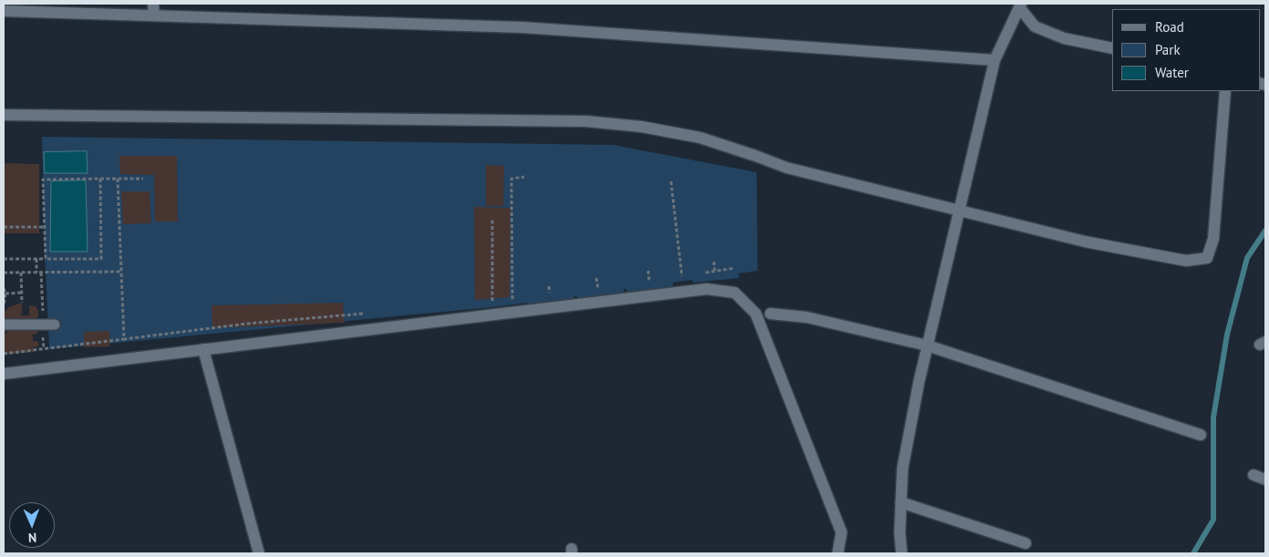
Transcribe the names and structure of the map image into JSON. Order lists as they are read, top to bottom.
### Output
{
  "legend": ["Road", "Park", "Water"],
  "north": "bottom"
}
